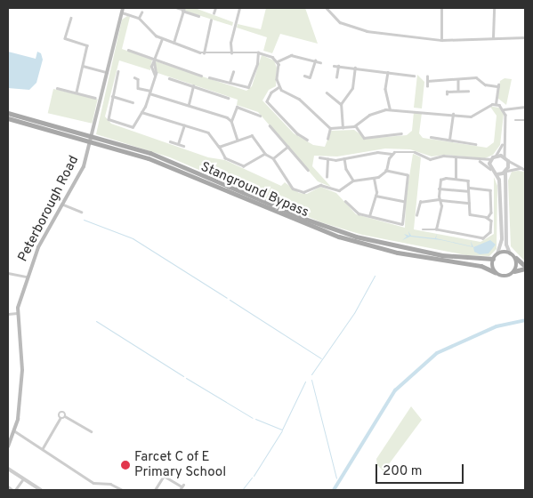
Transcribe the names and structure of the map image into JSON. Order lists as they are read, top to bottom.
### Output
{
  "streets": {
    "main road": ["Stanground Bypass", "Peterborough Road"]
  },
  "places": ["Farcet C of E Primary School"],
  "scale_bar": "200 m"
}
